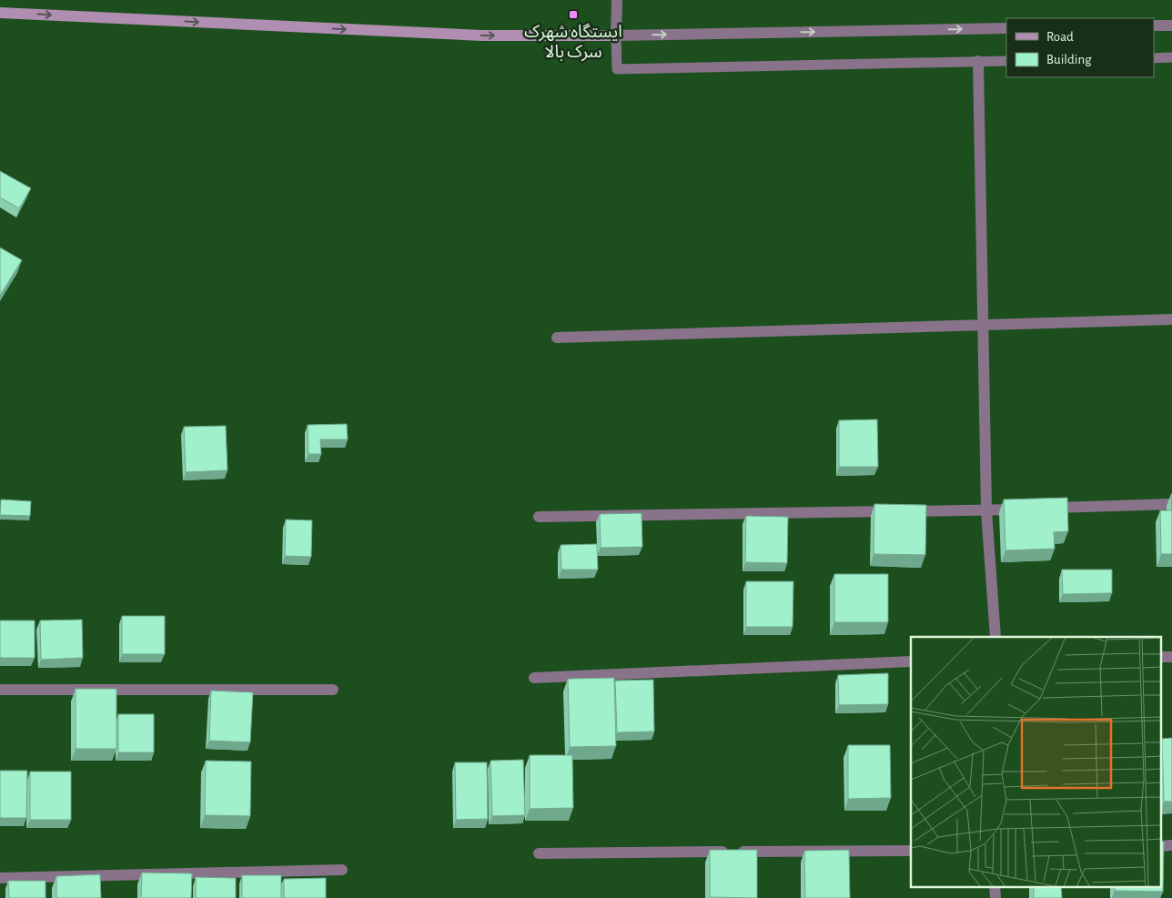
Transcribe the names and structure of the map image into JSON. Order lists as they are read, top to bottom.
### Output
{
  "places": {
    "transit": ["ایستگاه شهرک سرک بالا"]
  },
  "legend": ["Road", "Building"]
}
